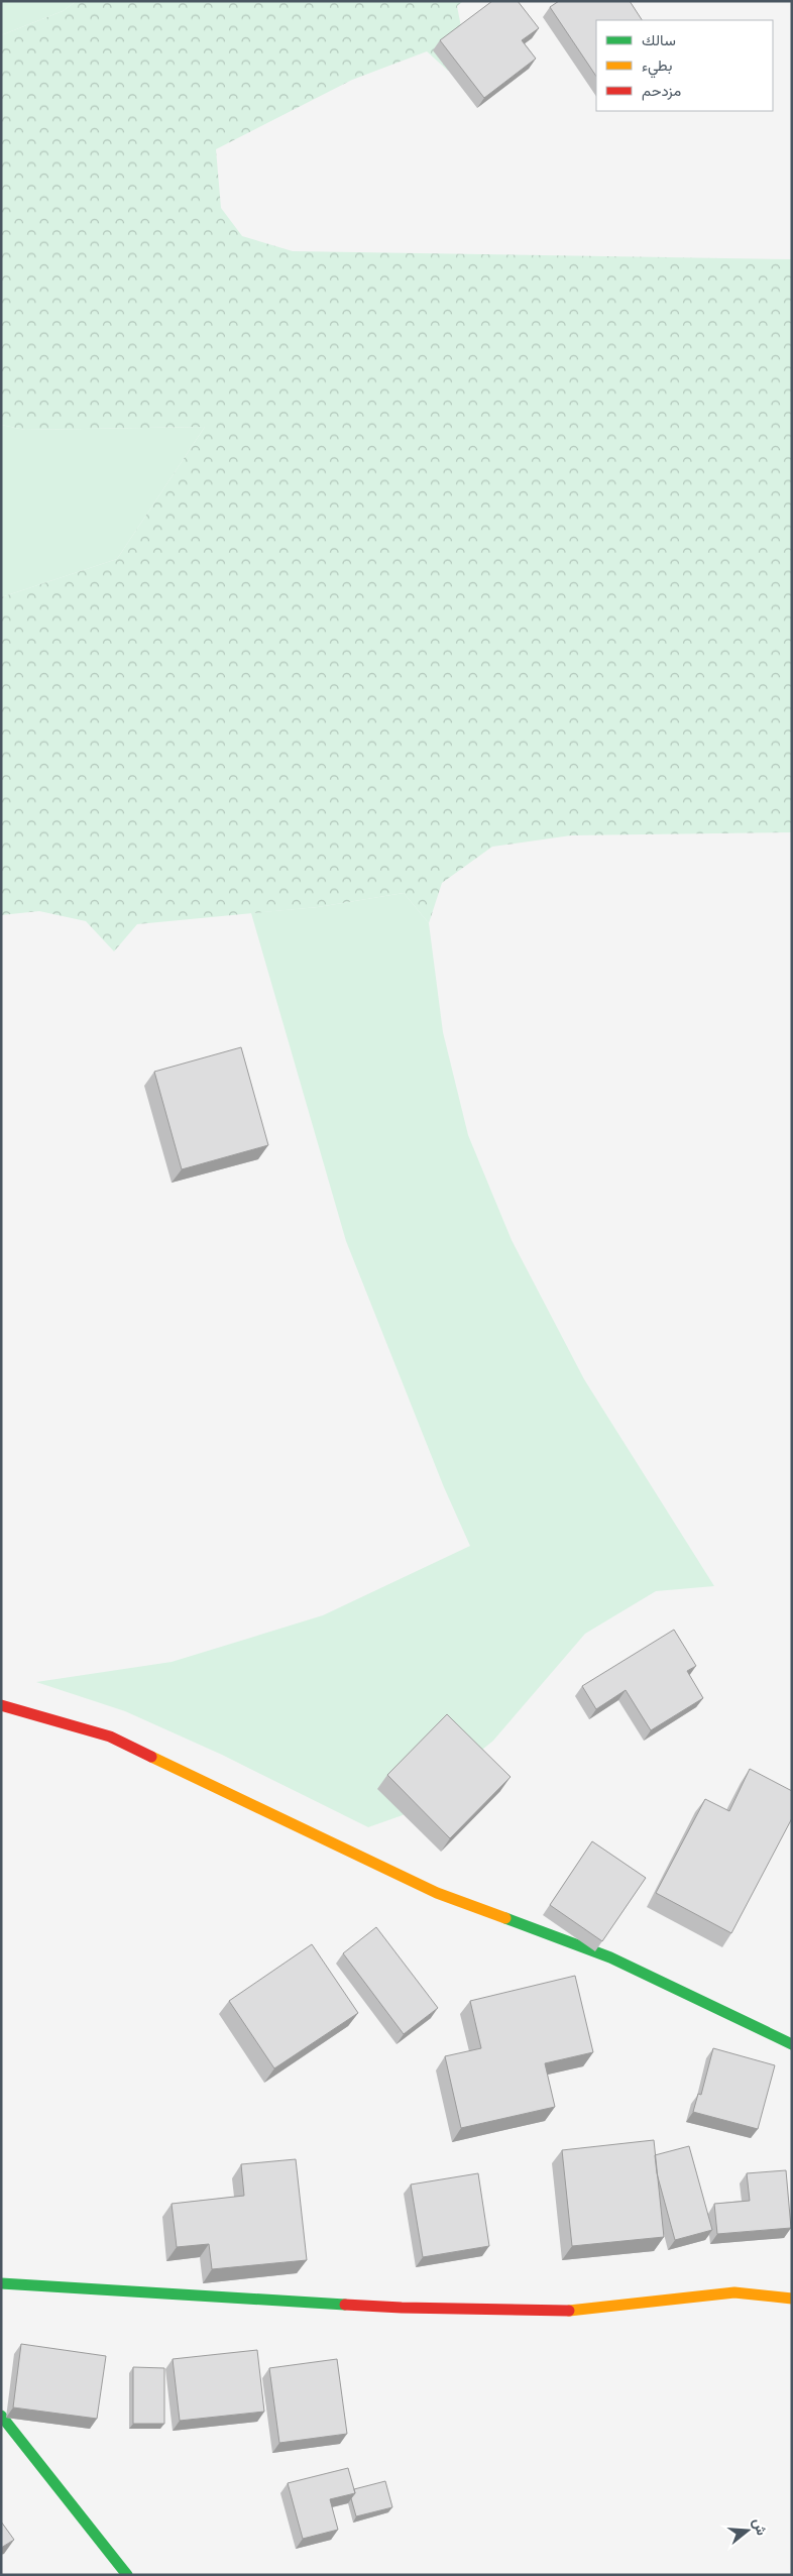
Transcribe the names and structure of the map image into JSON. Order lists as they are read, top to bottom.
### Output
{
  "legend": ["سالك", "بطيء", "مزدحم"],
  "north": "right"
}
